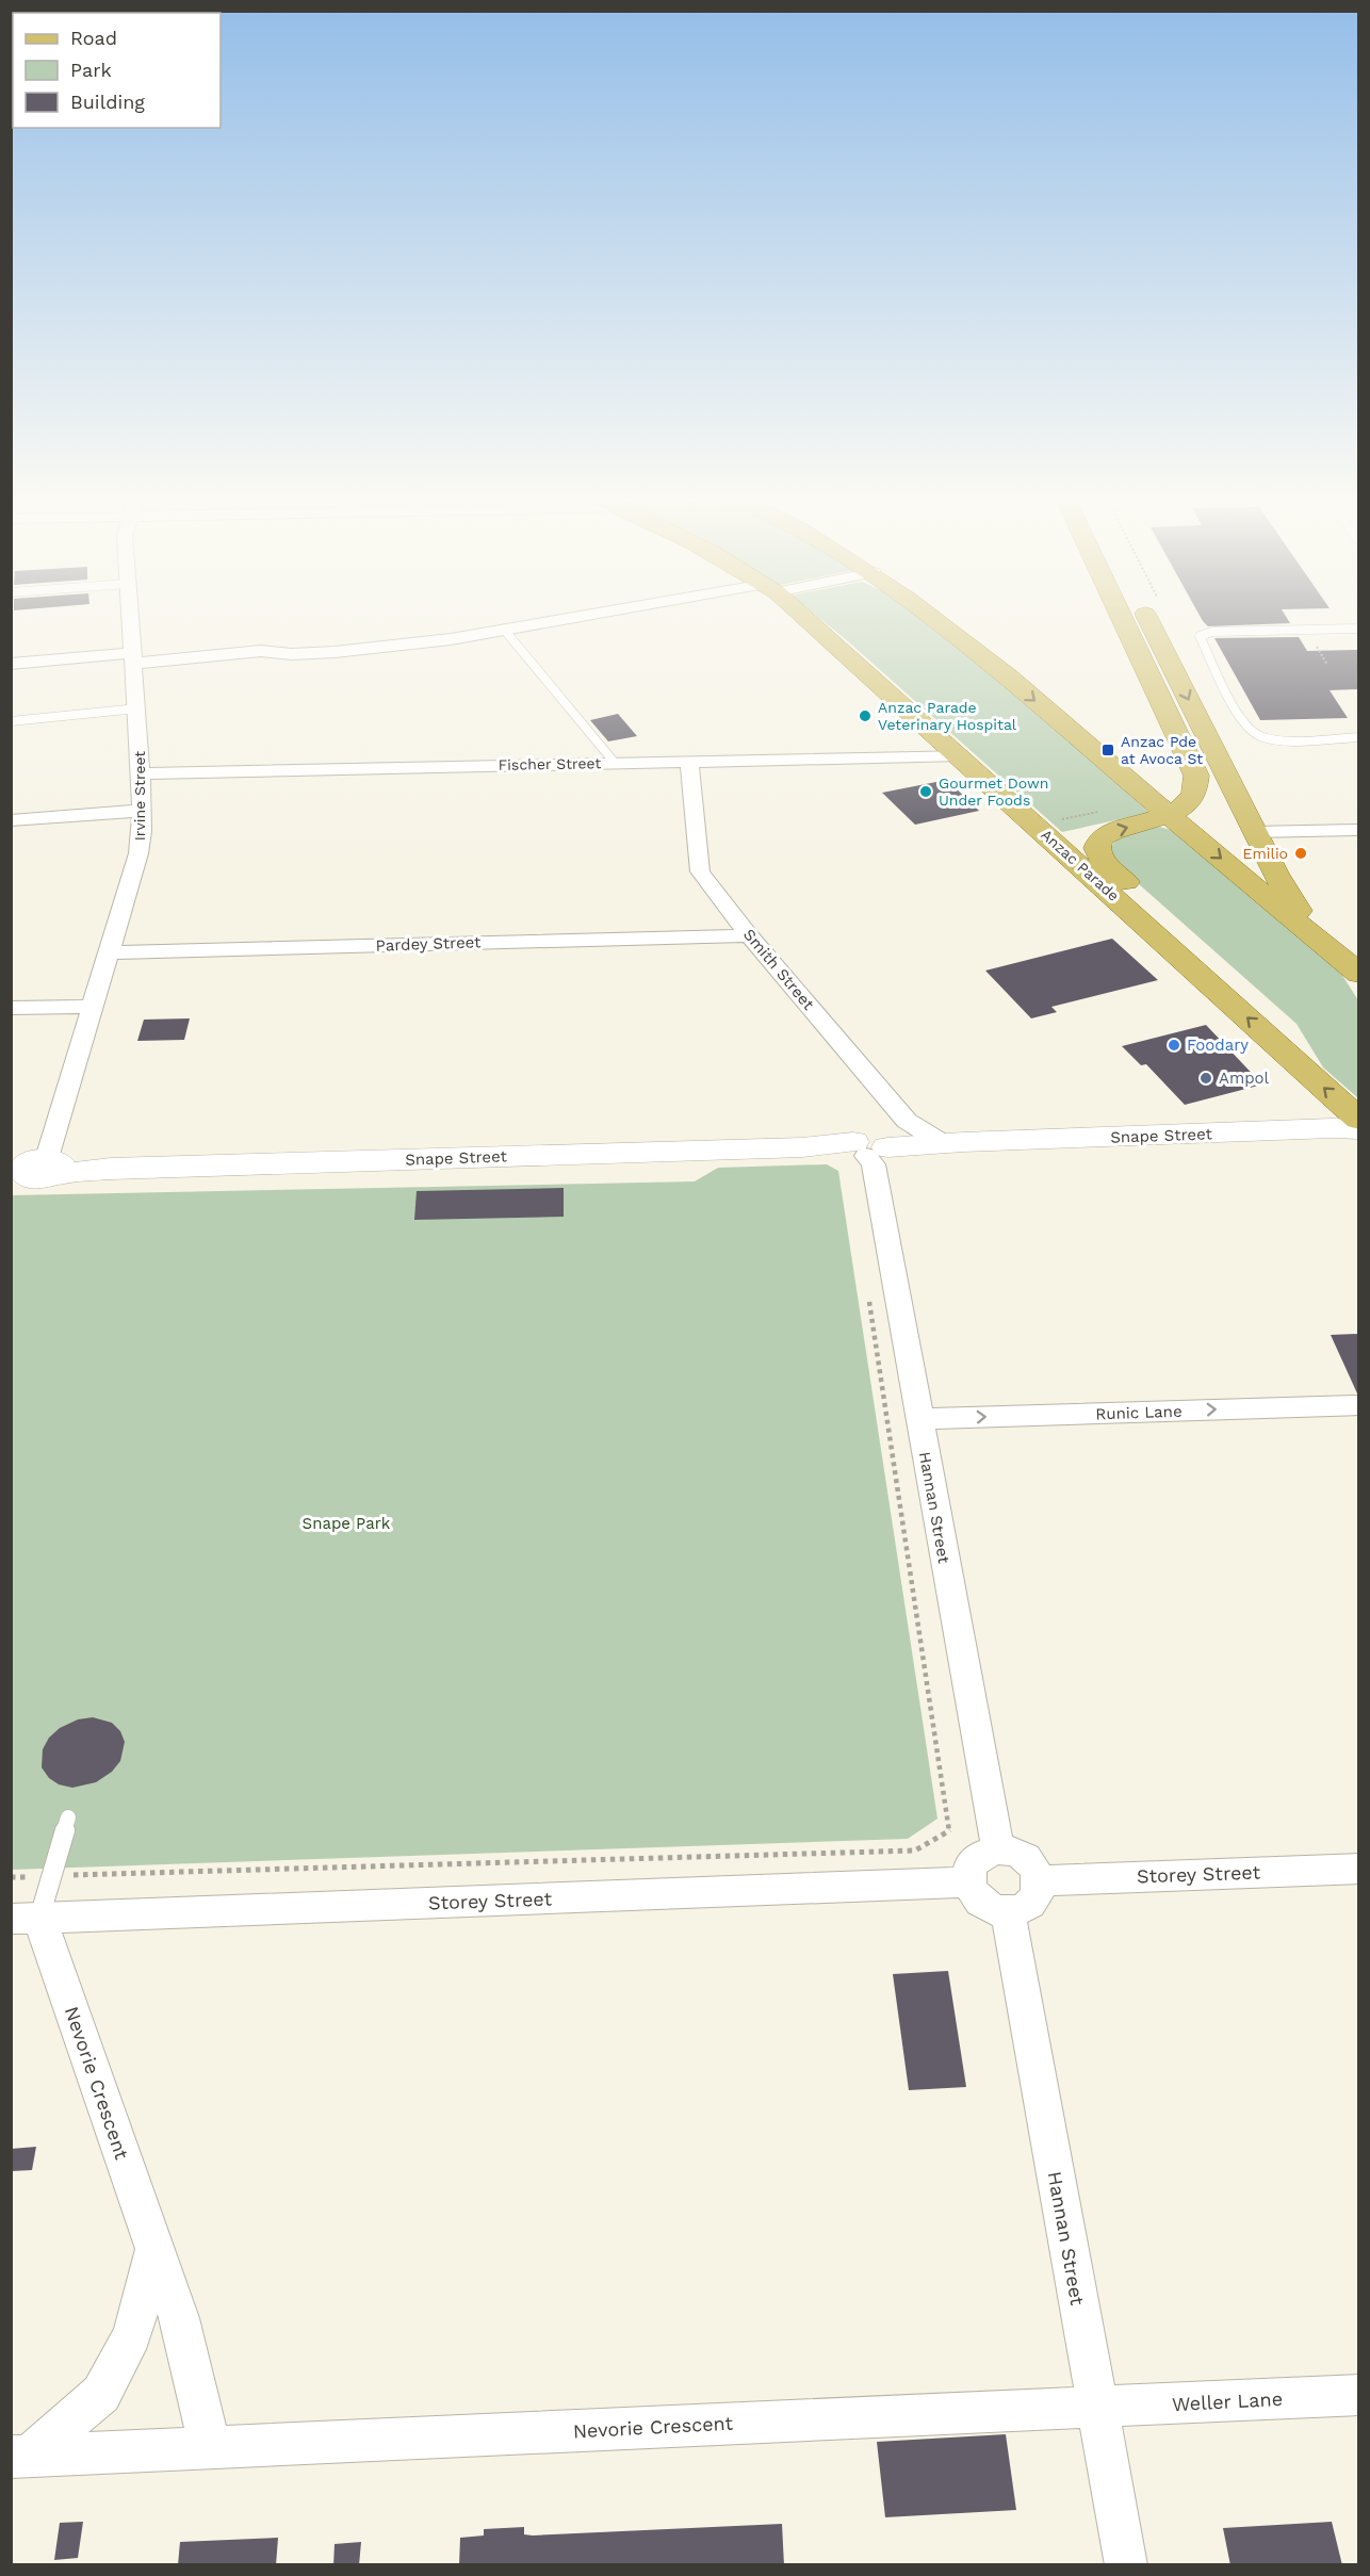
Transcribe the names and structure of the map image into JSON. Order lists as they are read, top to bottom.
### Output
{
  "streets": {
    "main road": ["Anzac Parade"],
    "street": [
      "Fischer Street",
      "Irvine Street",
      "Pardey Street",
      "Smith Street",
      "Snape Street",
      "Runic Lane",
      "Hannan Street",
      "Storey Street",
      "Nevorie Crescent",
      "Weller Lane"
    ]
  },
  "crossings": [
    ["Fischer Street", "Irvine Street"],
    ["Fischer Street", "Anzac Parade"],
    ["Fischer Street", "Smith Street"],
    ["Irvine Street", "Pardey Street"],
    ["Irvine Street", "Snape Street"],
    ["Pardey Street", "Smith Street"],
    ["Smith Street", "Snape Street"],
    ["Smith Street", "Hannan Street"],
    ["Snape Street", "Hannan Street"],
    ["Runic Lane", "Hannan Street"],
    ["Hannan Street", "Storey Street"],
    ["Hannan Street", "Nevorie Crescent"],
    ["Hannan Street", "Weller Lane"],
    ["Storey Street", "Nevorie Crescent"],
    ["Nevorie Crescent", "Weller Lane"]
  ],
  "one_way": ["Runic Lane"],
  "parks": ["Snape Park"],
  "places": {
    "other": [
      "Anzac Parade Veterinary Hospital",
      "Gourmet Down Under Foods",
      "Emilio",
      "Foodary",
      "Ampol"
    ],
    "transit": ["Anzac Pde at Avoca St"]
  },
  "legend": ["Road", "Park", "Building"]
}
